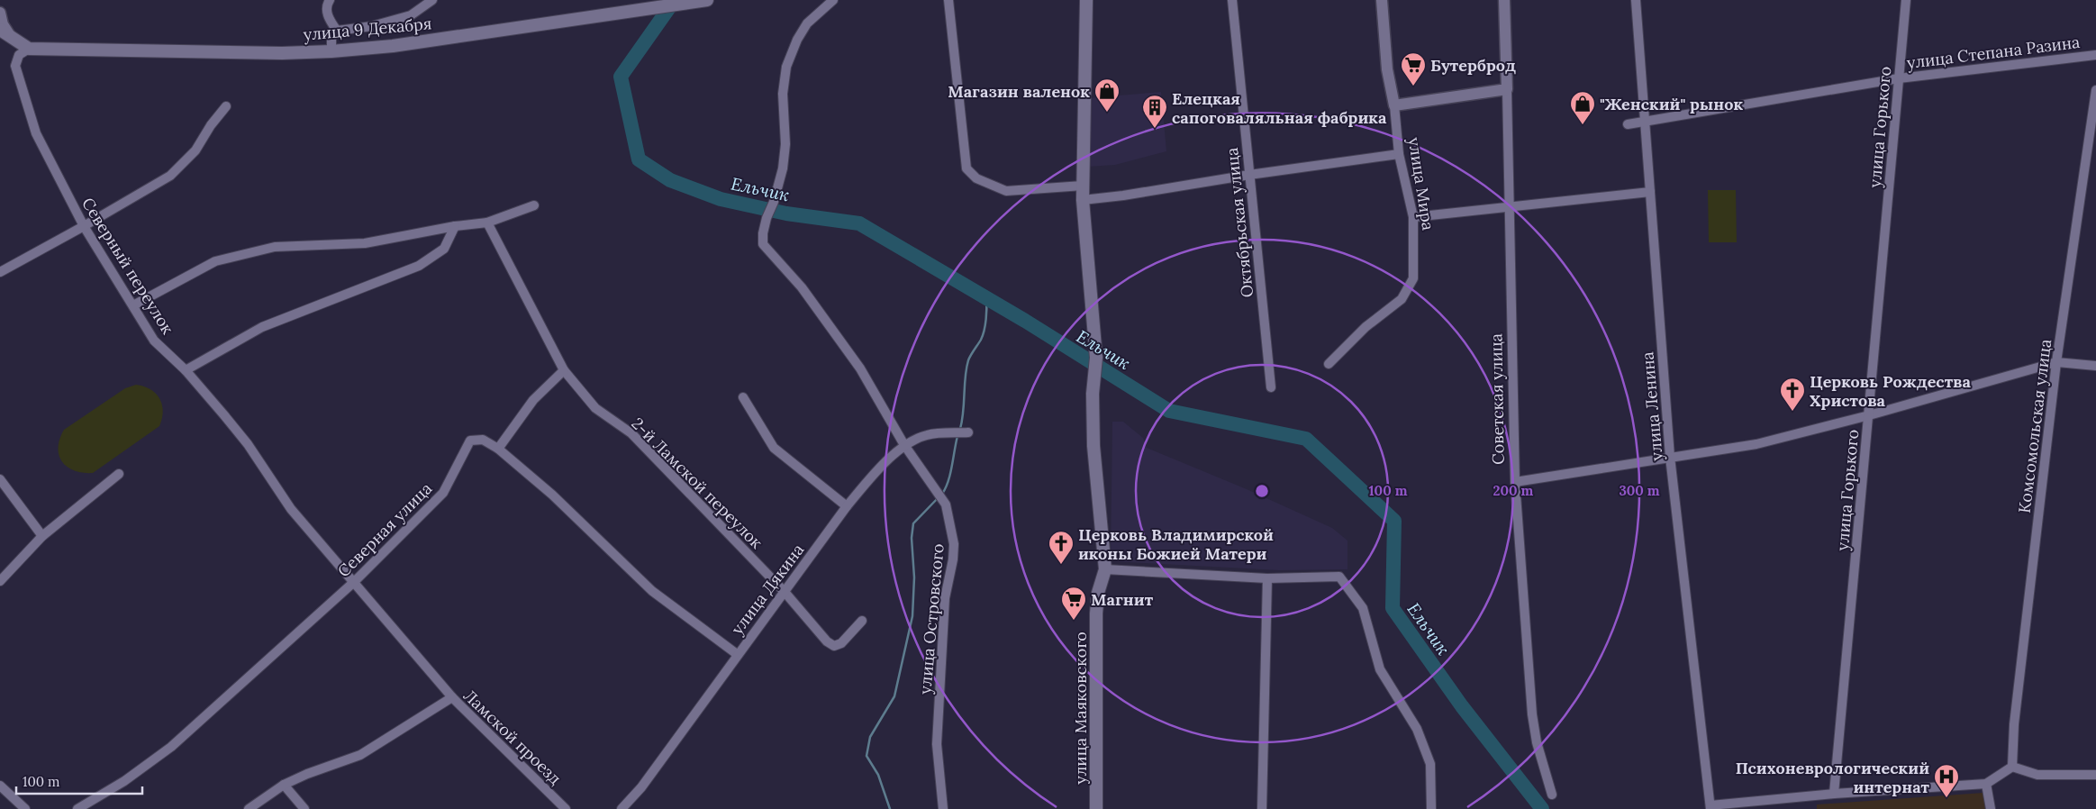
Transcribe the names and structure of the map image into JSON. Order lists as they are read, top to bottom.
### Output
{
  "streets": {
    "main road": ["улица 9 Декабря", "улица Маяковского"],
    "street": [
      "улица Степана Разина",
      "улица Горького",
      "улица Мира",
      "Октябрьская улица",
      "Северный переулок",
      "Советская улица",
      "улица Ленина",
      "Комсомольская улица",
      "2-й Ламской переулок",
      "Северная улица",
      "улица Дякина",
      "улица Островского",
      "Ламской проезд"
    ]
  },
  "crossings": [
    ["улица 9 Декабря", "Северный переулок"],
    ["улица Степана Разина", "улица Горького"],
    ["улица Степана Разина", "улица Ленина"],
    ["Северный переулок", "Северная улица"],
    ["Северный переулок", "Ламской проезд"],
    ["2-й Ламской переулок", "улица Дякина"],
    ["Северная улица", "улица Дякина"],
    ["улица Дякина", "улица Островского"]
  ],
  "water": ["Ельчик"],
  "places": {
    "supermarket": ["Бутерброд", "Магнит"],
    "shop": ["Магазин валенок", "\"Женский\" рынок"],
    "building": ["Елецкая сапоговаляльная фабрика"],
    "church": ["Церковь Рождества Христова", "Церковь Владимирской иконы Божией Матери"],
    "hospital": ["Психоневрологический интернат"]
  },
  "scale_bar": "100 m",
  "rings": ["100 m", "200 m", "300 m"]
}
